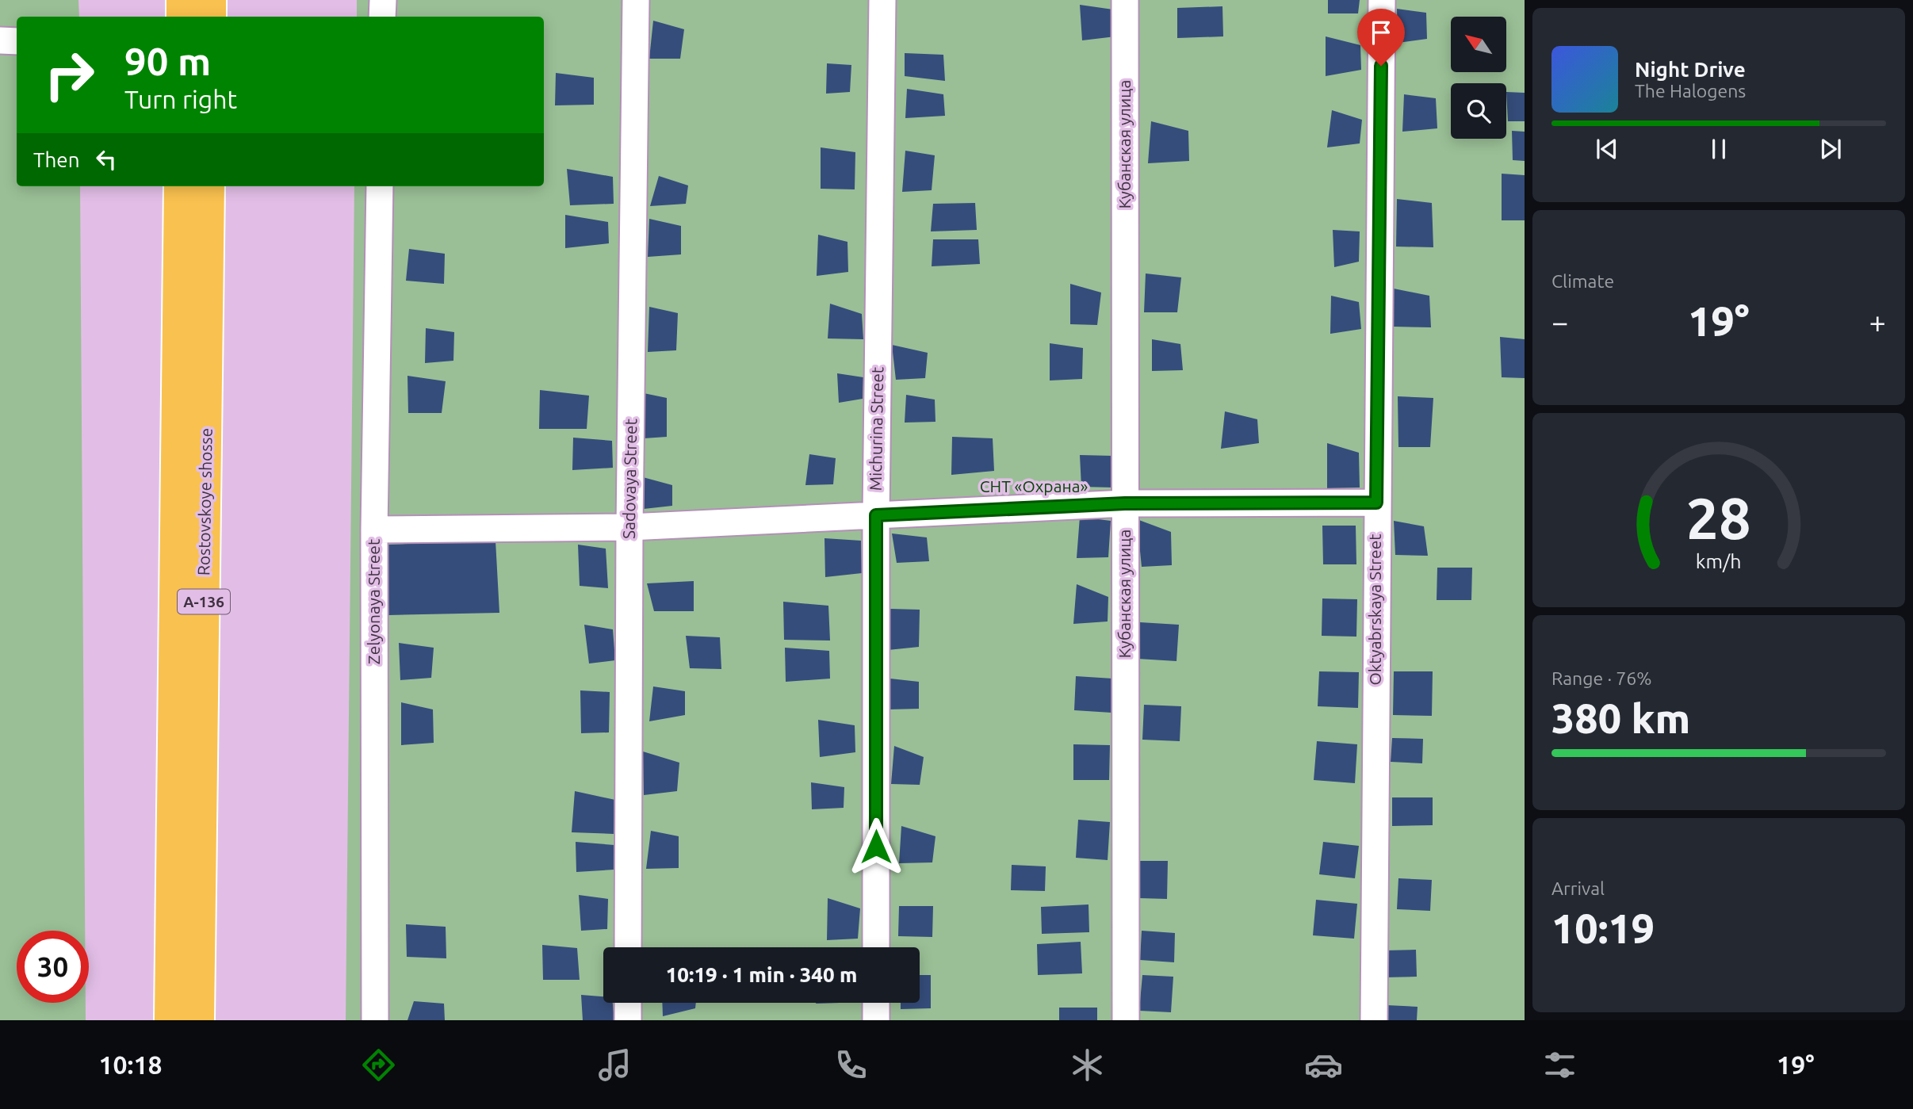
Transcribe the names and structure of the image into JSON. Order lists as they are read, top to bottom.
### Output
{
  "streets": {
    "highway": ["Rostovskoye shosse", "А-136"],
    "street": [
      "Кубанская улица",
      "Michurina Street",
      "Sadovaya Street",
      "Zelyonaya Street",
      "Oktyabrskaya Street"
    ]
  },
  "parks": ["СНТ «Охрана»"],
  "north": "top left",
  "page": {
    "turn": ["90 m", "Turn right"],
    "song": ["Night Drive", "The Halogens"],
    "then": "Then",
    "tile": [
      "Climate",
      ["Range · 76%", "380 km"],
      ["Arrival", "10:19"]
    ],
    "heat": ["−", "19°", "+"],
    "limit": "30",
    "trip": "10:19 · 1 min · 340 m",
    "tabs": ["10:18", "19°"],
    "gauge": ["28", "km/h"]
  }
}
